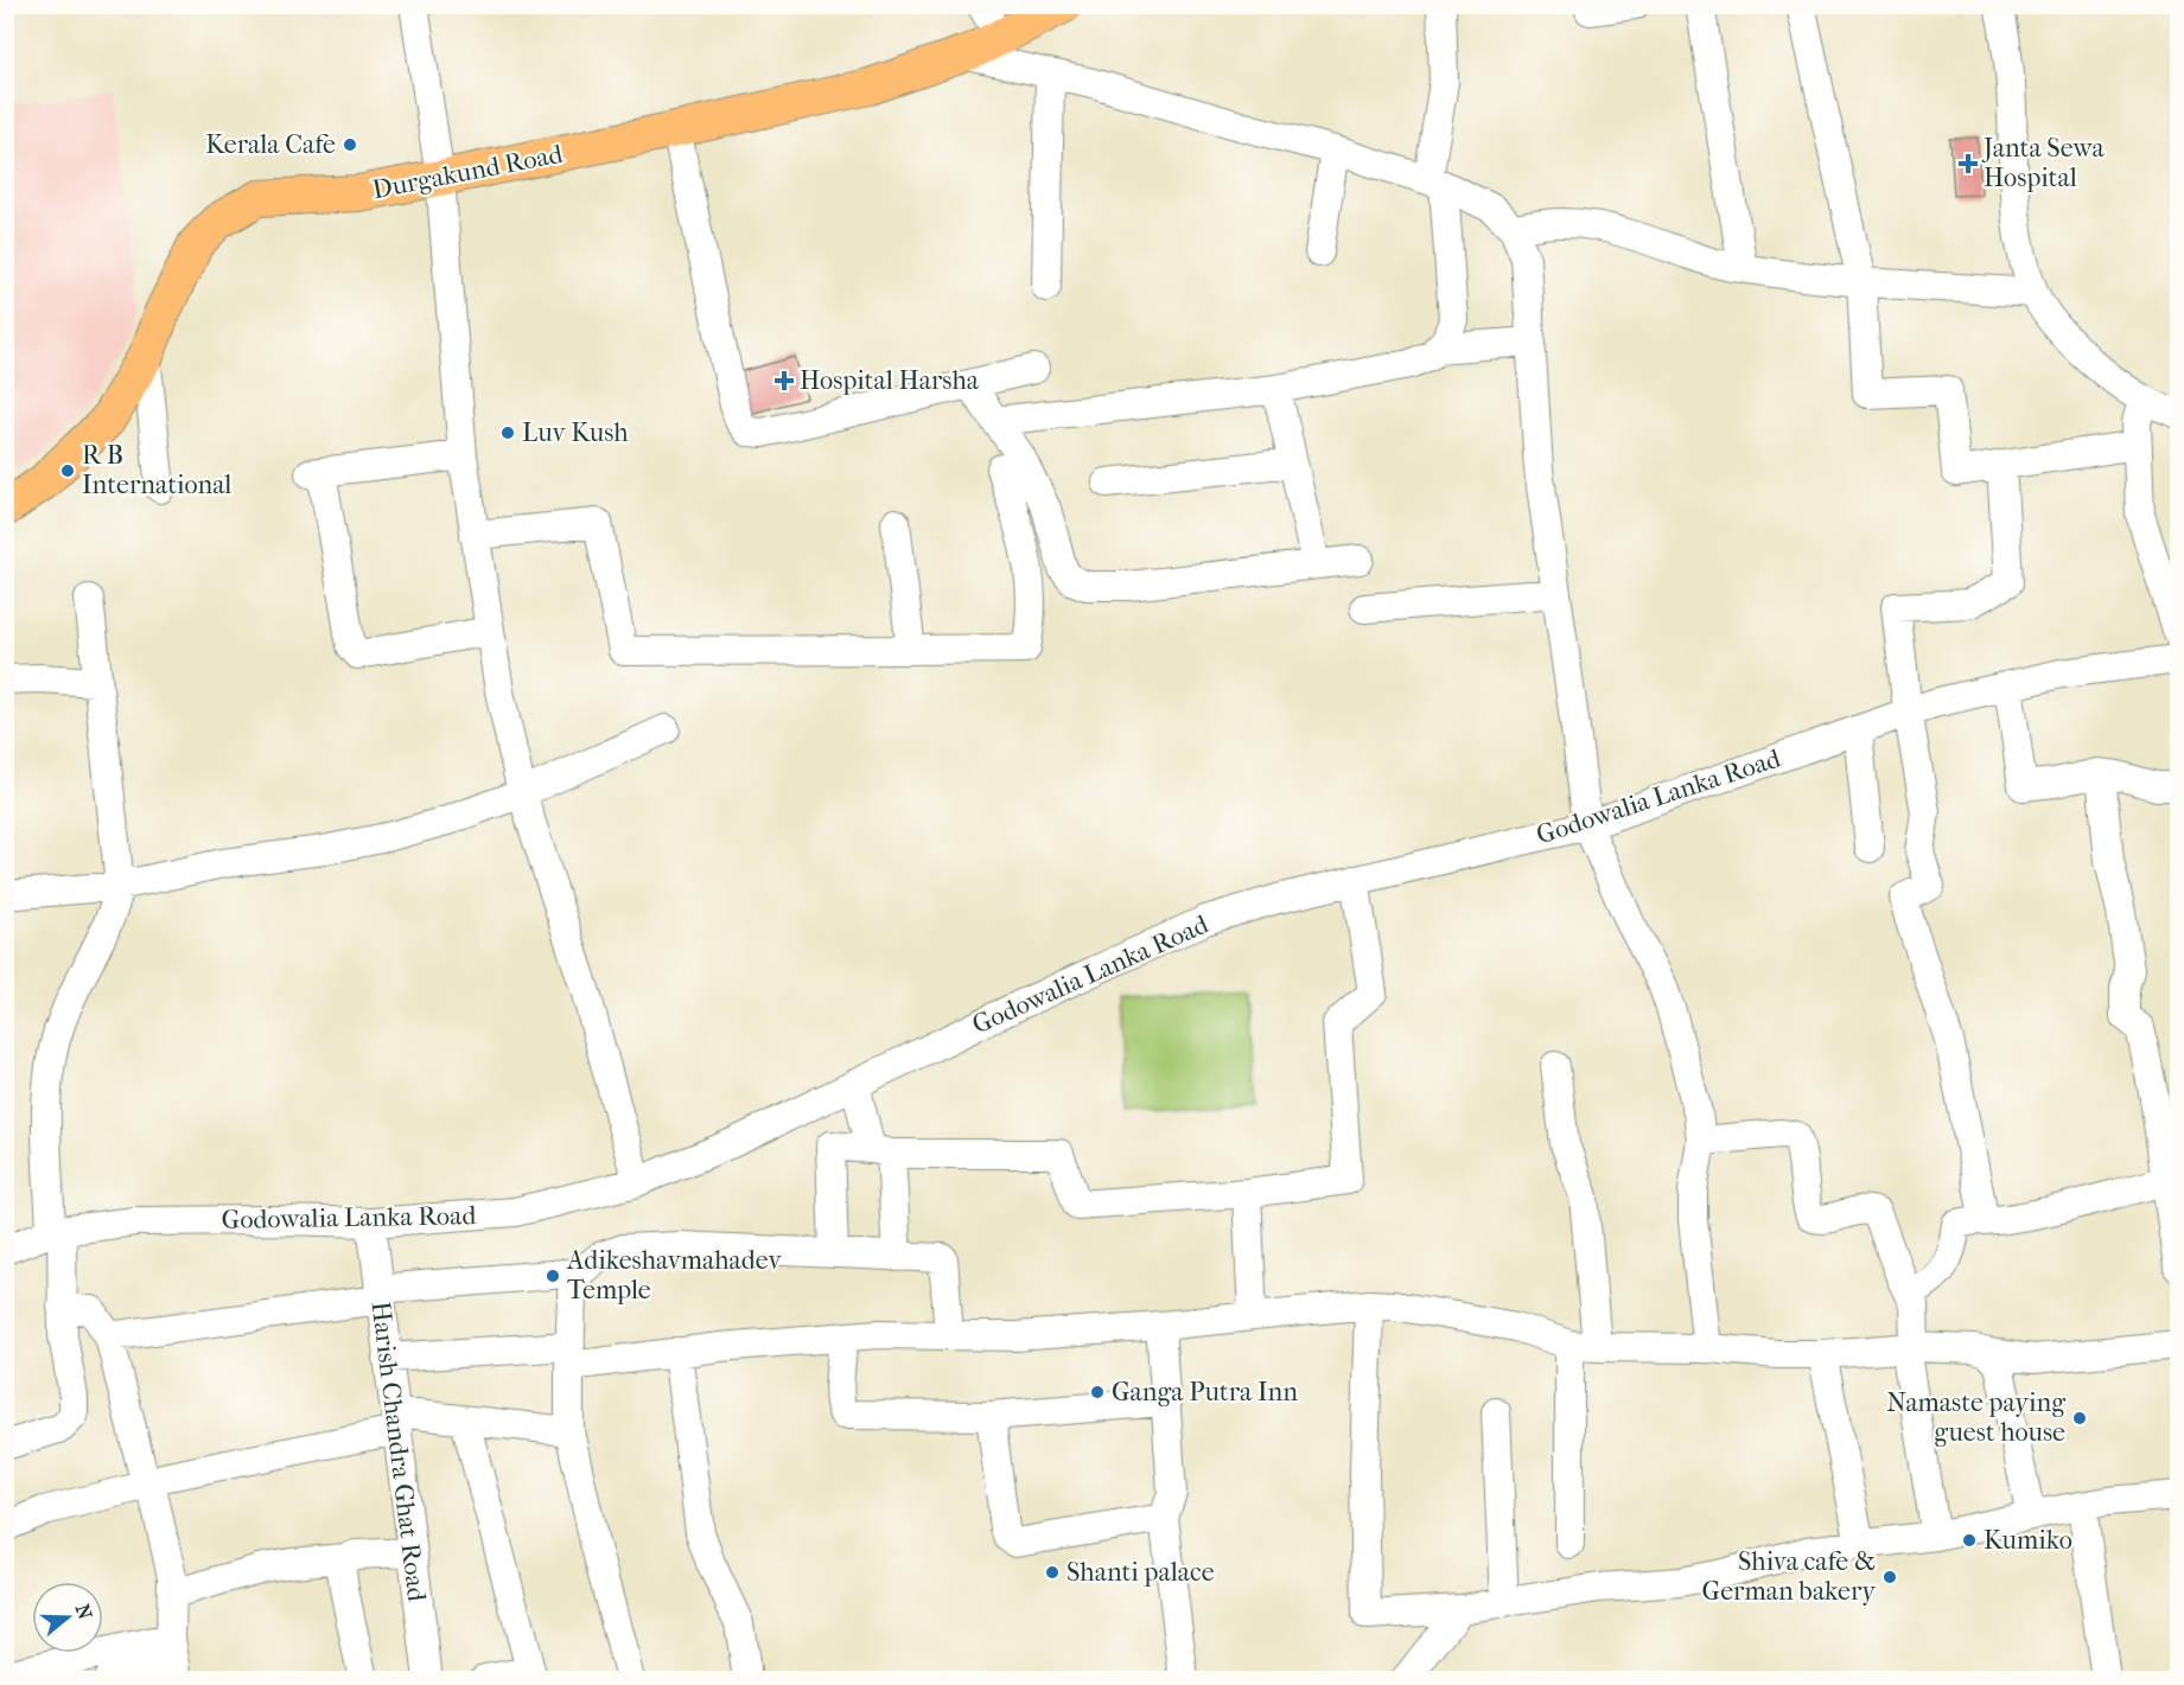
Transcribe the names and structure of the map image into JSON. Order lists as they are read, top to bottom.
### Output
{
  "streets": {
    "main road": ["Durgakund Road"],
    "street": ["Godowalia Lanka Road", "Harish Chandra Ghat Road"]
  },
  "crossings": [
    ["Godowalia Lanka Road", "Harish Chandra Ghat Road"]
  ],
  "places": {
    "other": [
      "Kerala Cafe",
      "Luv Kush",
      "R B International",
      "Adikeshavmahadev Temple",
      "Ganga Putra Inn",
      "Namaste paying guest house",
      "Kumiko",
      "Shanti palace",
      "Shiva cafe & German bakery"
    ],
    "health": ["Janta Sewa Hospital", "Hospital Harsha"]
  },
  "north": "right"
}
